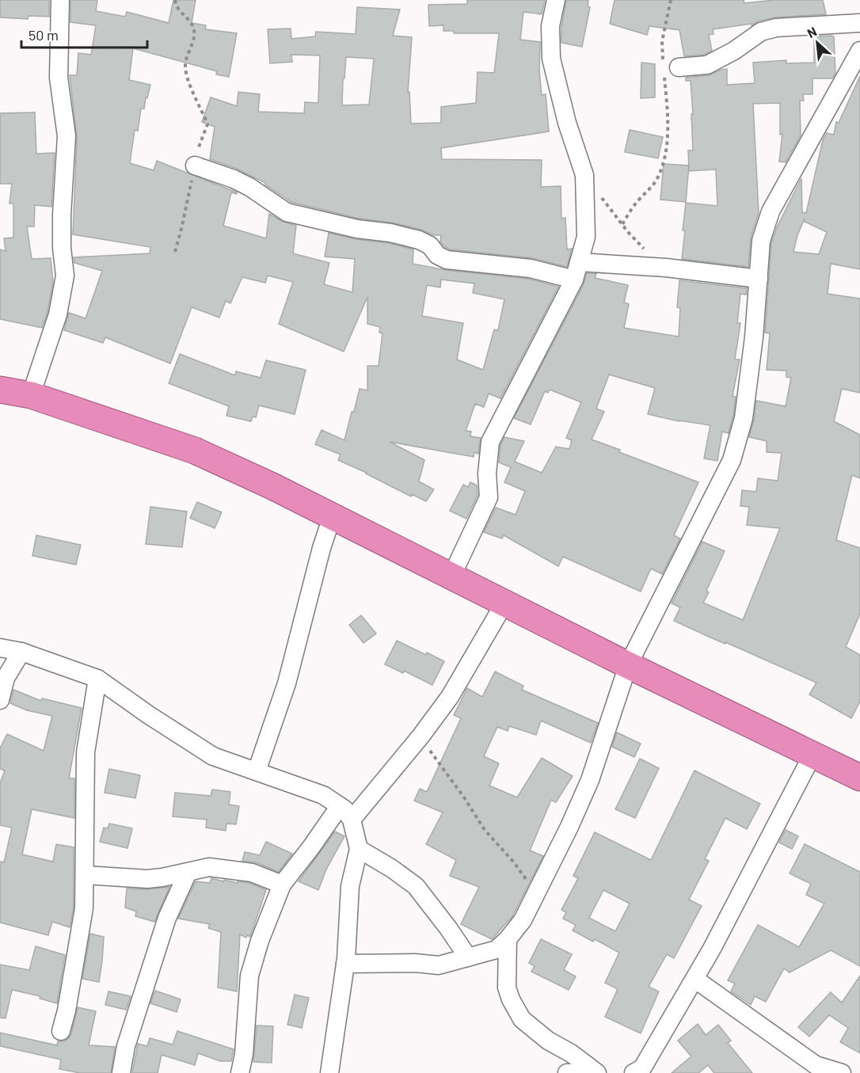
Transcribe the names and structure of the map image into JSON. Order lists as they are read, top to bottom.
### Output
{
  "scale_bar": "50 m",
  "north": "top left"
}
